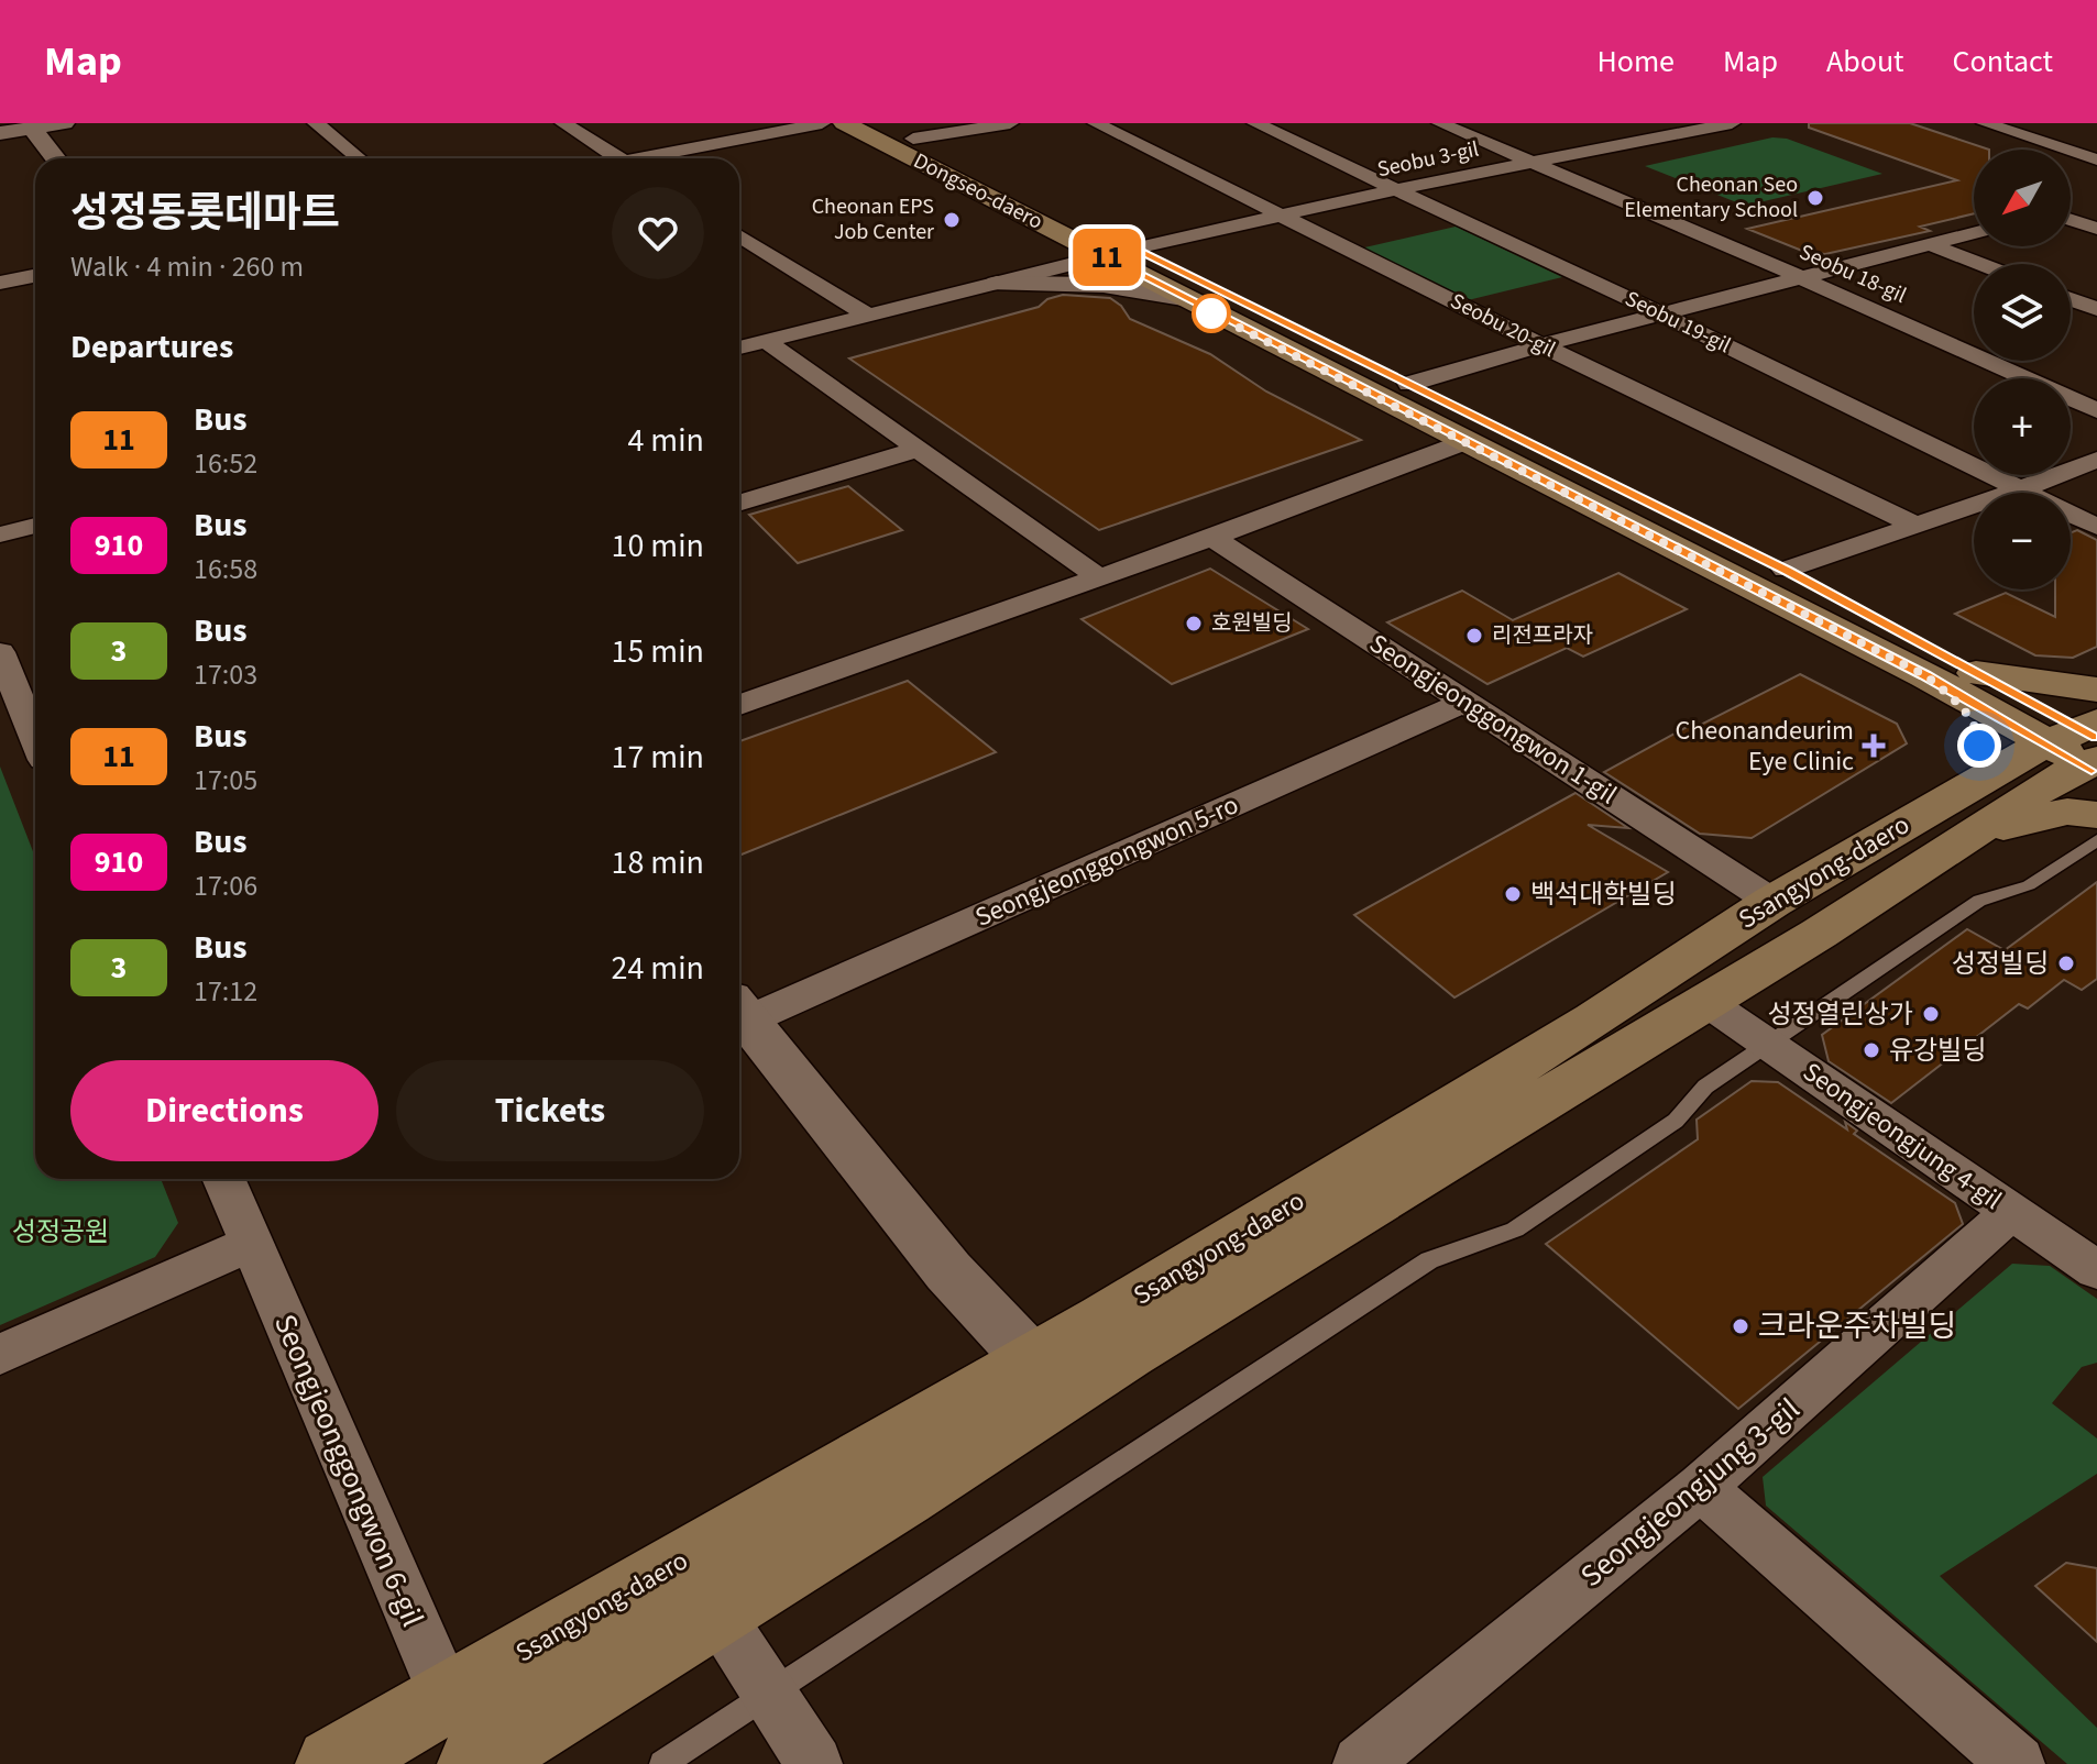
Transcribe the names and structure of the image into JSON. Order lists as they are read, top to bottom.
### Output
{
  "streets": {
    "main road": ["Dongseo-daero", "Ssangyong-daero"],
    "street": [
      "Seobu 3-gil",
      "Seobu 18-gil",
      "Seobu 19-gil",
      "Seobu 20-gil",
      "Seongjeonggongwon 1-gil",
      "Seongjeonggongwon 5-ro",
      "Seongjeongjung 4-gil",
      "Seongjeonggongwon 6-gil",
      "Seongjeongjung 3-gil"
    ]
  },
  "crossings": [
    ["Seobu 3-gil", "Dongseo-daero"],
    ["Seobu 3-gil", "Seobu 18-gil"],
    ["Seobu 3-gil", "Seobu 19-gil"],
    ["Seobu 3-gil", "Seobu 20-gil"],
    ["Dongseo-daero", "Ssangyong-daero"],
    ["Seongjeonggongwon 1-gil", "Seongjeonggongwon 5-ro"],
    ["Seongjeonggongwon 1-gil", "Ssangyong-daero"],
    ["Seongjeonggongwon 5-ro", "Ssangyong-daero"],
    ["Ssangyong-daero", "Seongjeongjung 4-gil"],
    ["Ssangyong-daero", "Seongjeonggongwon 6-gil"],
    ["Seongjeongjung 4-gil", "Seongjeongjung 3-gil"]
  ],
  "parks": ["성정공원"],
  "places": {
    "other": [
      "Cheonan Seo Elementary School",
      "Cheonan EPS Job Center",
      "호원빌딩",
      "리전프라자",
      "백석대학빌딩",
      "성정빌딩",
      "성정열린상가",
      "유강빌딩",
      "크라운주차빌딩"
    ],
    "health": ["Cheonandeurim Eye Clinic"]
  },
  "lines": ["bus line 11"],
  "north": "bottom left",
  "page": {
    "header": "Map",
    "nav": [
      "Home",
      "Map",
      "About",
      "Contact"
    ],
    "on_map": "11",
    "map_buttons": ["+", "−"],
    "heading": [
      ["성정동롯데마트", "Walk · 4 min · 260 m"],
      "Departures"
    ],
    "list": [
      {
        "mark": "11",
        "name": "Bus",
        "note": "16:52",
        "value": "4 min"
      },
      {
        "mark": "910",
        "name": "Bus",
        "note": "16:58",
        "value": "10 min"
      },
      {
        "mark": "3",
        "name": "Bus",
        "note": "17:03",
        "value": "15 min"
      },
      {
        "mark": "11",
        "name": "Bus",
        "note": "17:05",
        "value": "17 min"
      },
      {
        "mark": "910",
        "name": "Bus",
        "note": "17:06",
        "value": "18 min"
      },
      {
        "mark": "3",
        "name": "Bus",
        "note": "17:12",
        "value": "24 min"
      }
    ],
    "buttons": ["Directions", "Tickets"]
  }
}
